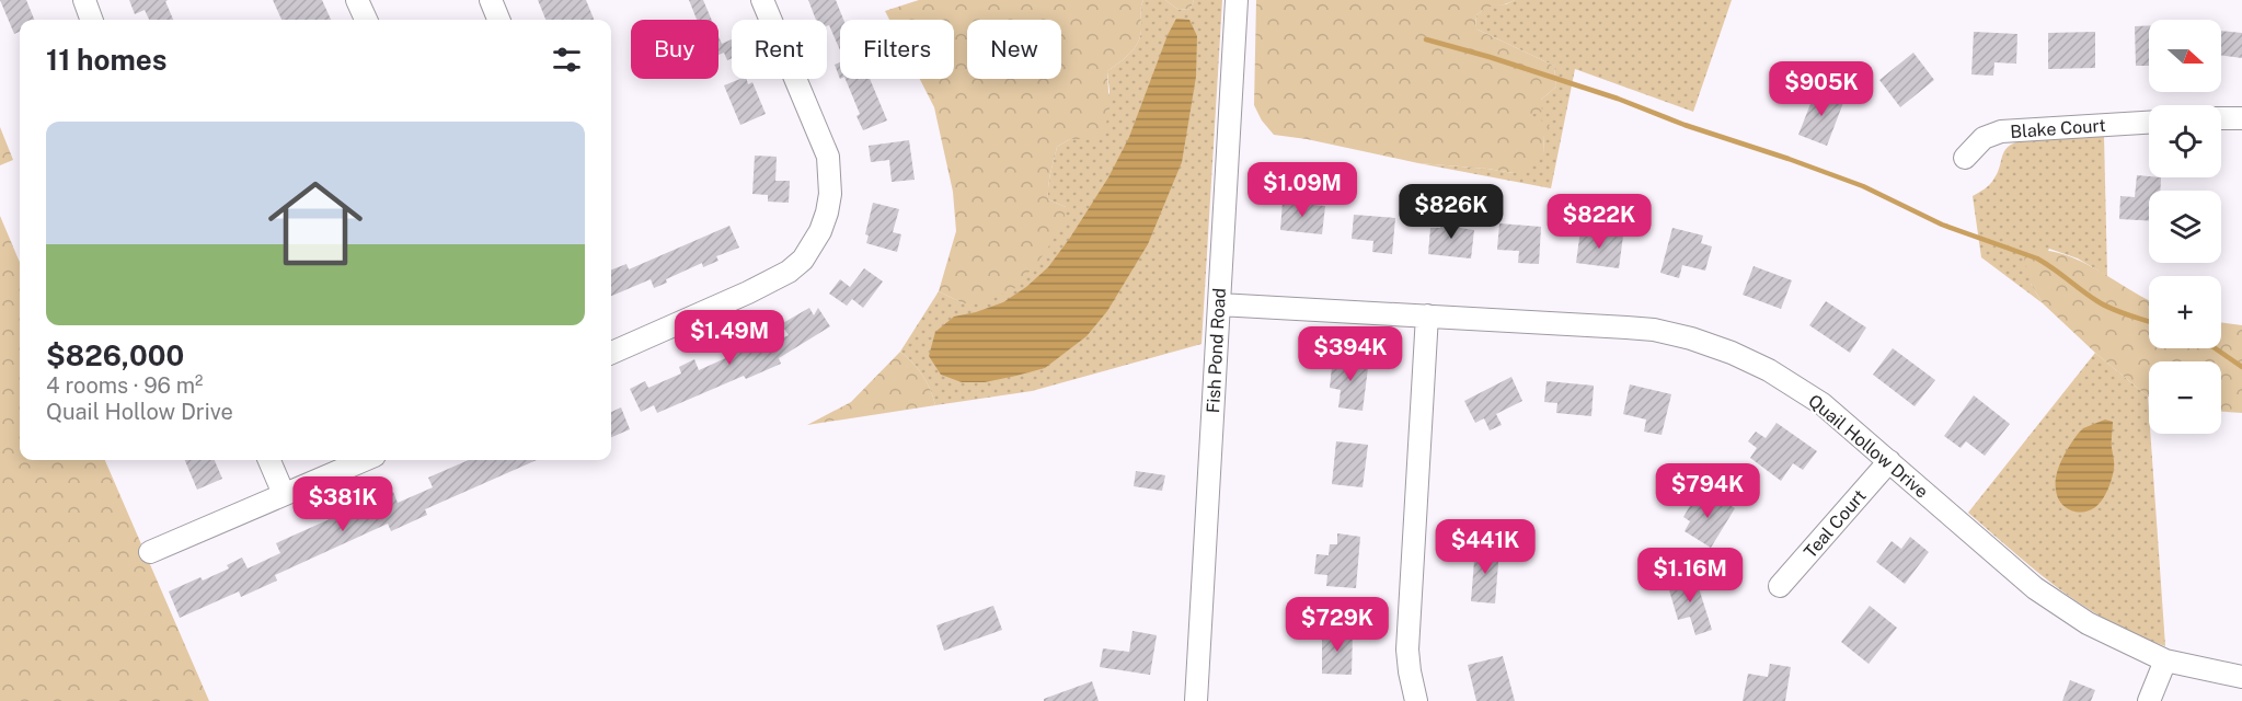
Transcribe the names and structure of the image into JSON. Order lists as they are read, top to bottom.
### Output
{
  "streets": {
    "street": [
      "Blake Court",
      "Fish Pond Road",
      "Quail Hollow Drive",
      "Teal Court"
    ]
  },
  "crossings": [
    ["Fish Pond Road", "Quail Hollow Drive"],
    ["Quail Hollow Drive", "Teal Court"]
  ],
  "north": "right",
  "page": {
    "map_buttons": ["+", "−"],
    "chip": [
      "Buy",
      "Rent",
      "Filters",
      "New"
    ],
    "heading": "11 homes",
    "price": [
      "$905K",
      "$1.09M",
      "$826K",
      "$822K",
      "$1.49M",
      "$394K",
      "$794K",
      "$381K",
      "$441K",
      "$1.16M",
      "$729K"
    ],
    "list": [
      {
        "name": "$826,000",
        "note": "4 rooms · 96 m² · Quail Hollow Drive"
      }
    ]
  }
}
